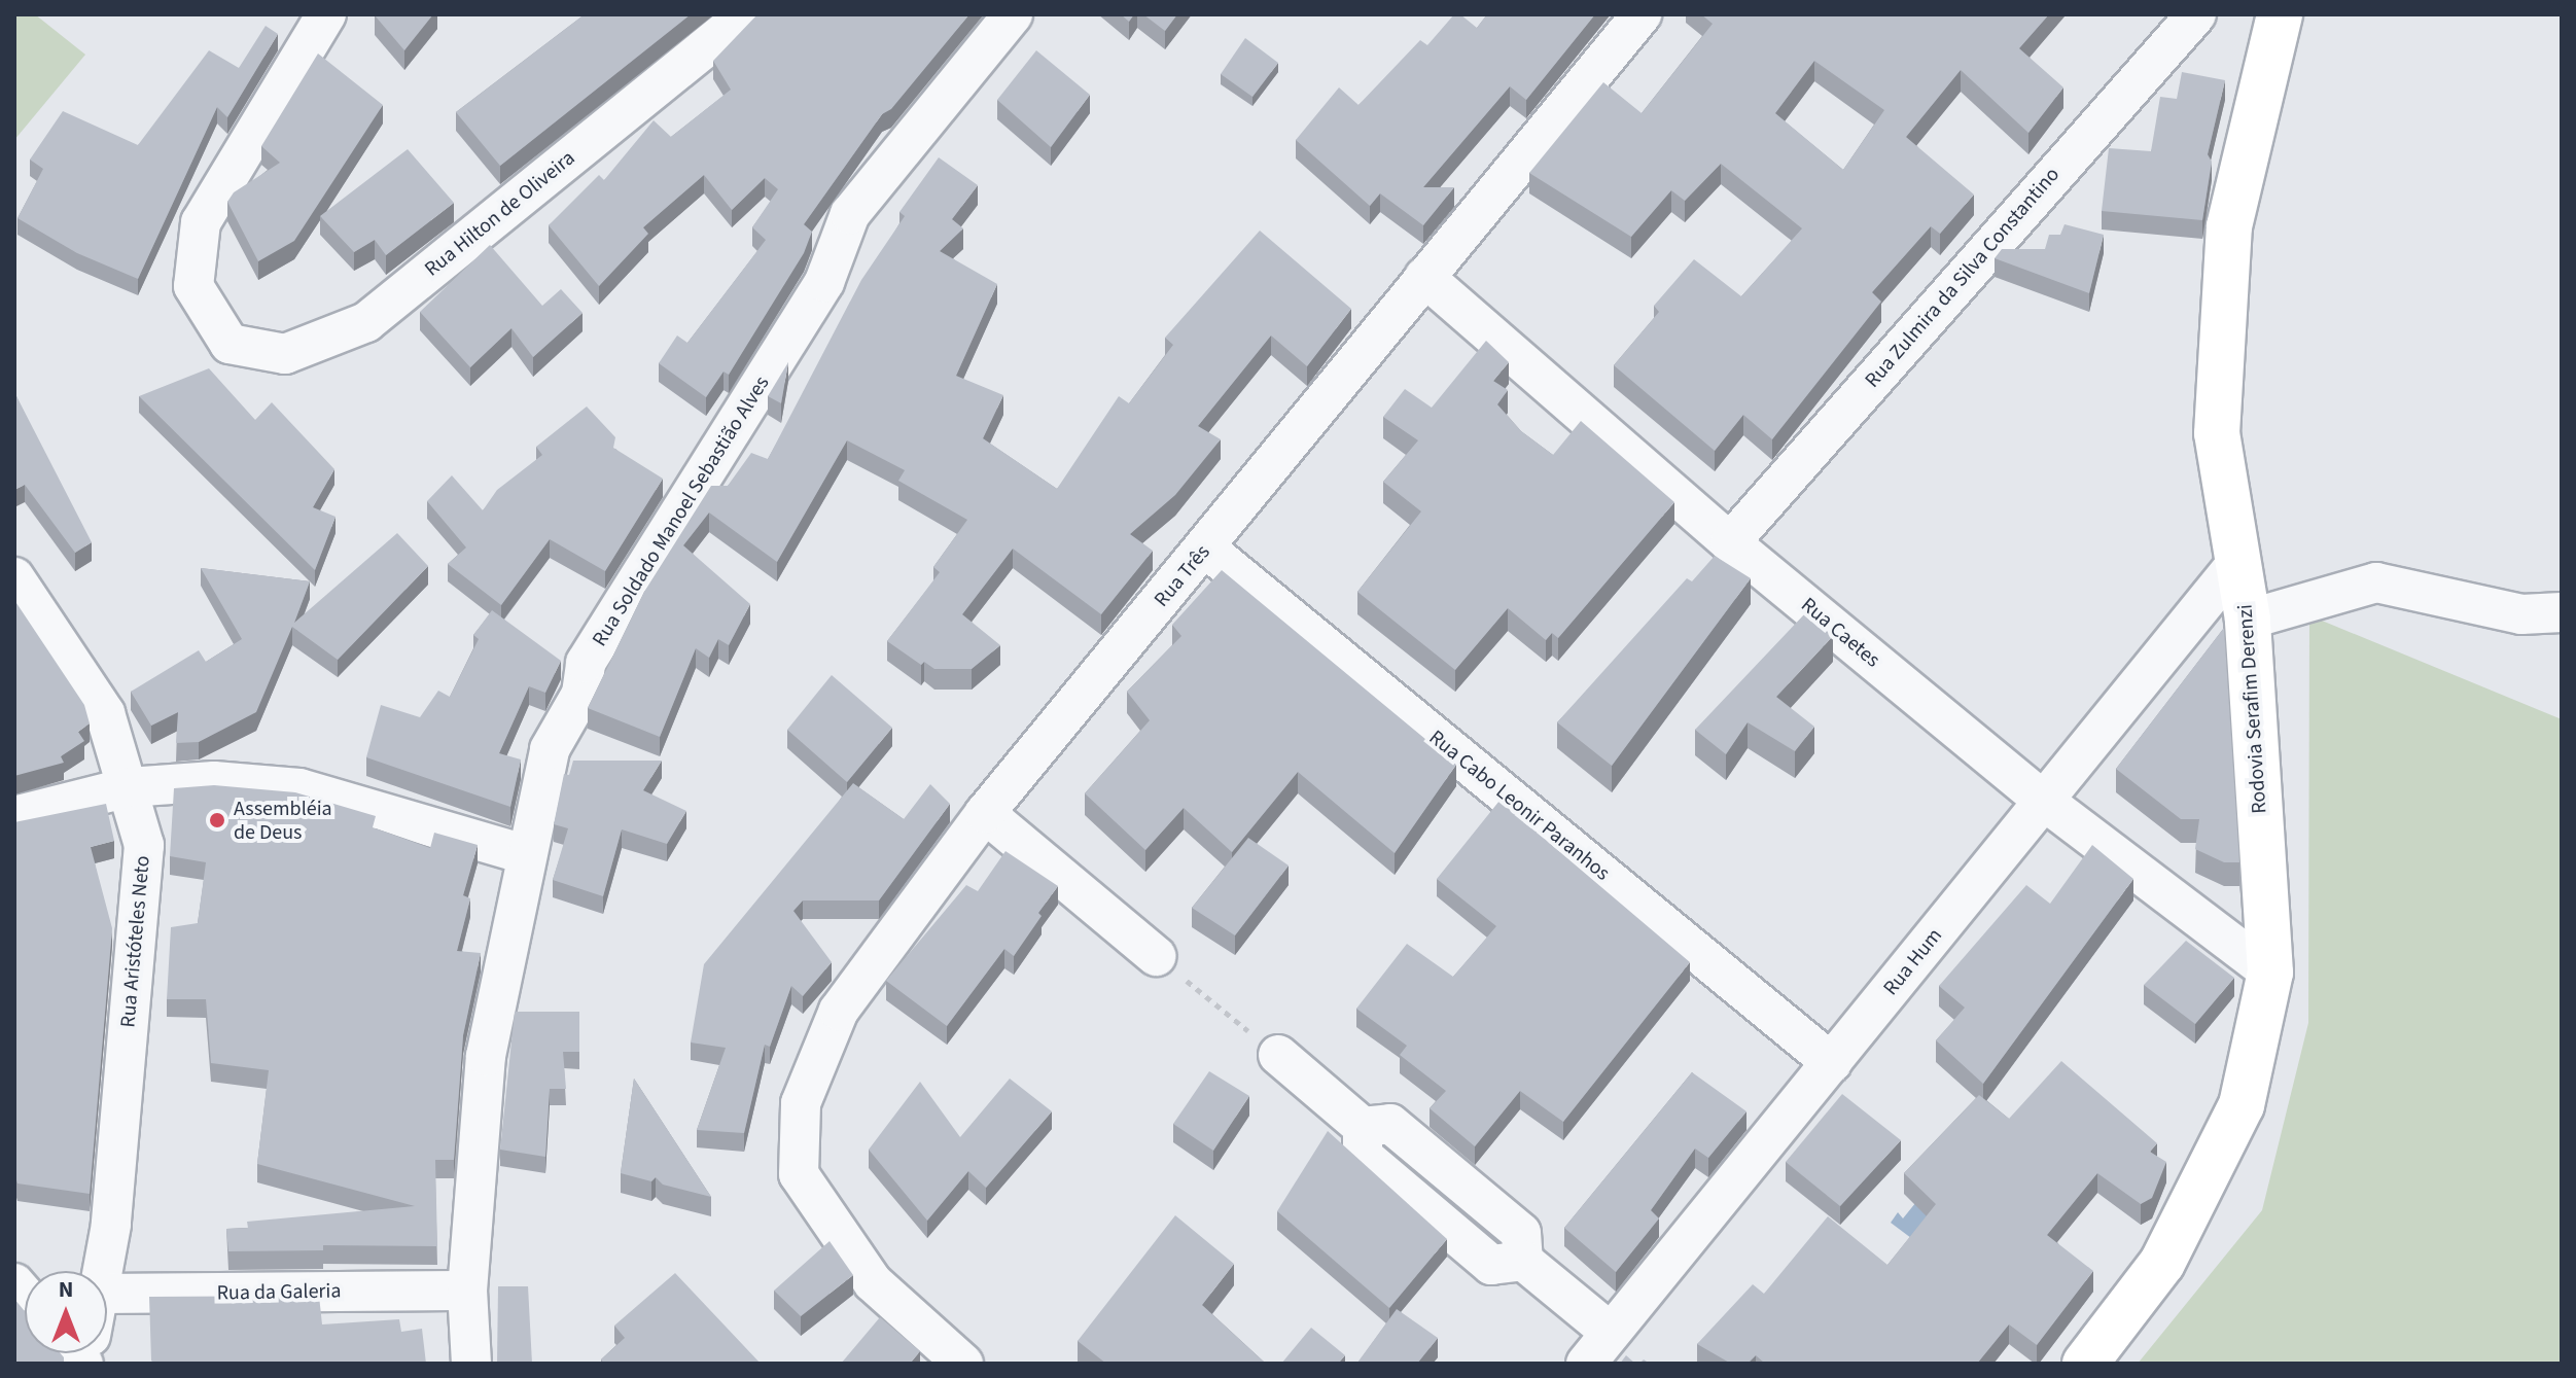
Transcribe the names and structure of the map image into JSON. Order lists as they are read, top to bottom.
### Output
{
  "streets": {
    "main road": ["Rodovia Serafim Derenzi"],
    "street": [
      "Rua Hilton de Oliveira",
      "Rua Zulmira da Silva Constantino",
      "Rua Soldado Manoel Sebastião Alves",
      "Rua Três",
      "Rua Caetes",
      "Rua Cabo Leonir Paranhos",
      "Rua Aristóteles Neto",
      "Rua Hum",
      "Rua da Galeria"
    ]
  },
  "crossings": [
    ["Rua Zulmira da Silva Constantino", "Rua Caetes"],
    ["Rua Soldado Manoel Sebastião Alves", "Rua da Galeria"],
    ["Rua Três", "Rua Caetes"],
    ["Rua Três", "Rua Cabo Leonir Paranhos"],
    ["Rua Caetes", "Rodovia Serafim Derenzi"],
    ["Rua Caetes", "Rua Hum"],
    ["Rodovia Serafim Derenzi", "Rua Hum"],
    ["Rua Cabo Leonir Paranhos", "Rua Hum"]
  ],
  "places": ["Assembléia de Deus"],
  "north": "top"
}
